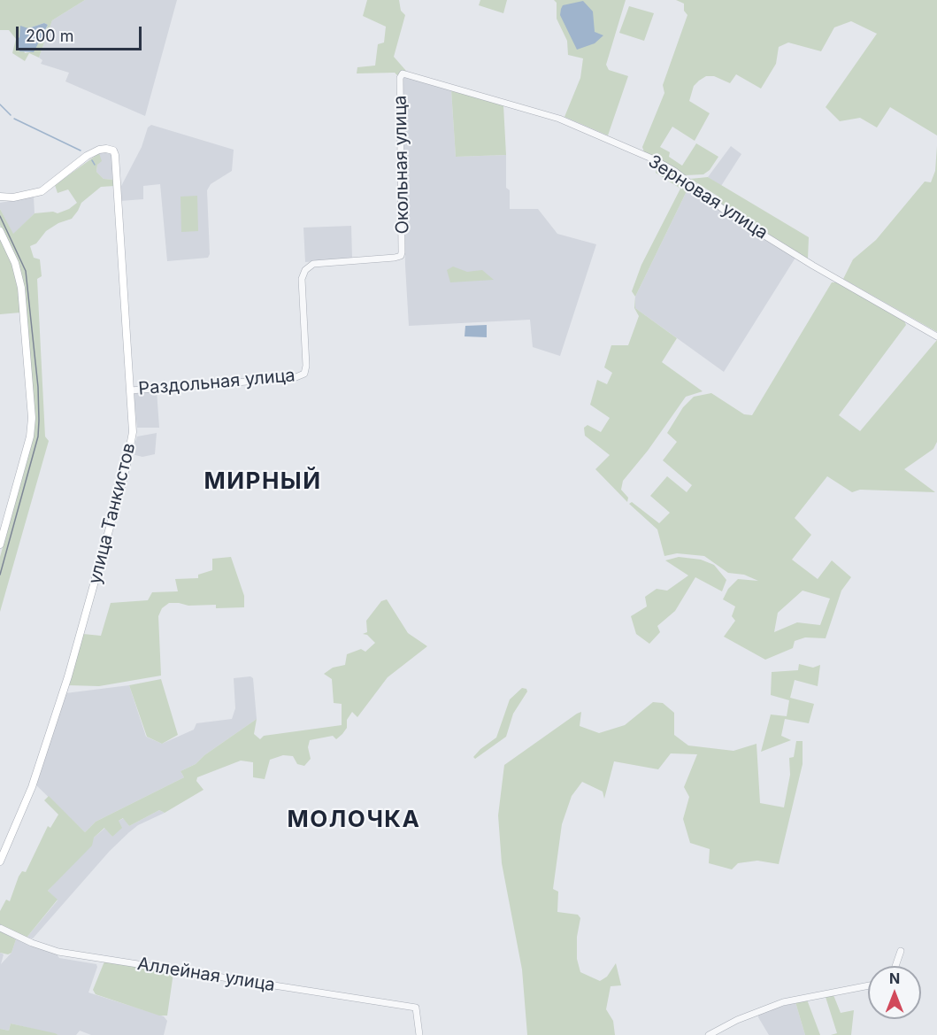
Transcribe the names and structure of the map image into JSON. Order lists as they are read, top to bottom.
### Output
{
  "streets": {
    "main road": ["улица Танкистов"],
    "street": [
      "Окольная улица",
      "Зерновая улица",
      "Раздольная улица",
      "Аллейная улица"
    ]
  },
  "crossings": [
    ["Окольная улица", "Зерновая улица"],
    ["Окольная улица", "Раздольная улица"],
    ["Раздольная улица", "улица Танкистов"]
  ],
  "districts": ["МИРНЫЙ", "МОЛОЧКА"],
  "scale_bar": "200 m",
  "north": "top"
}
